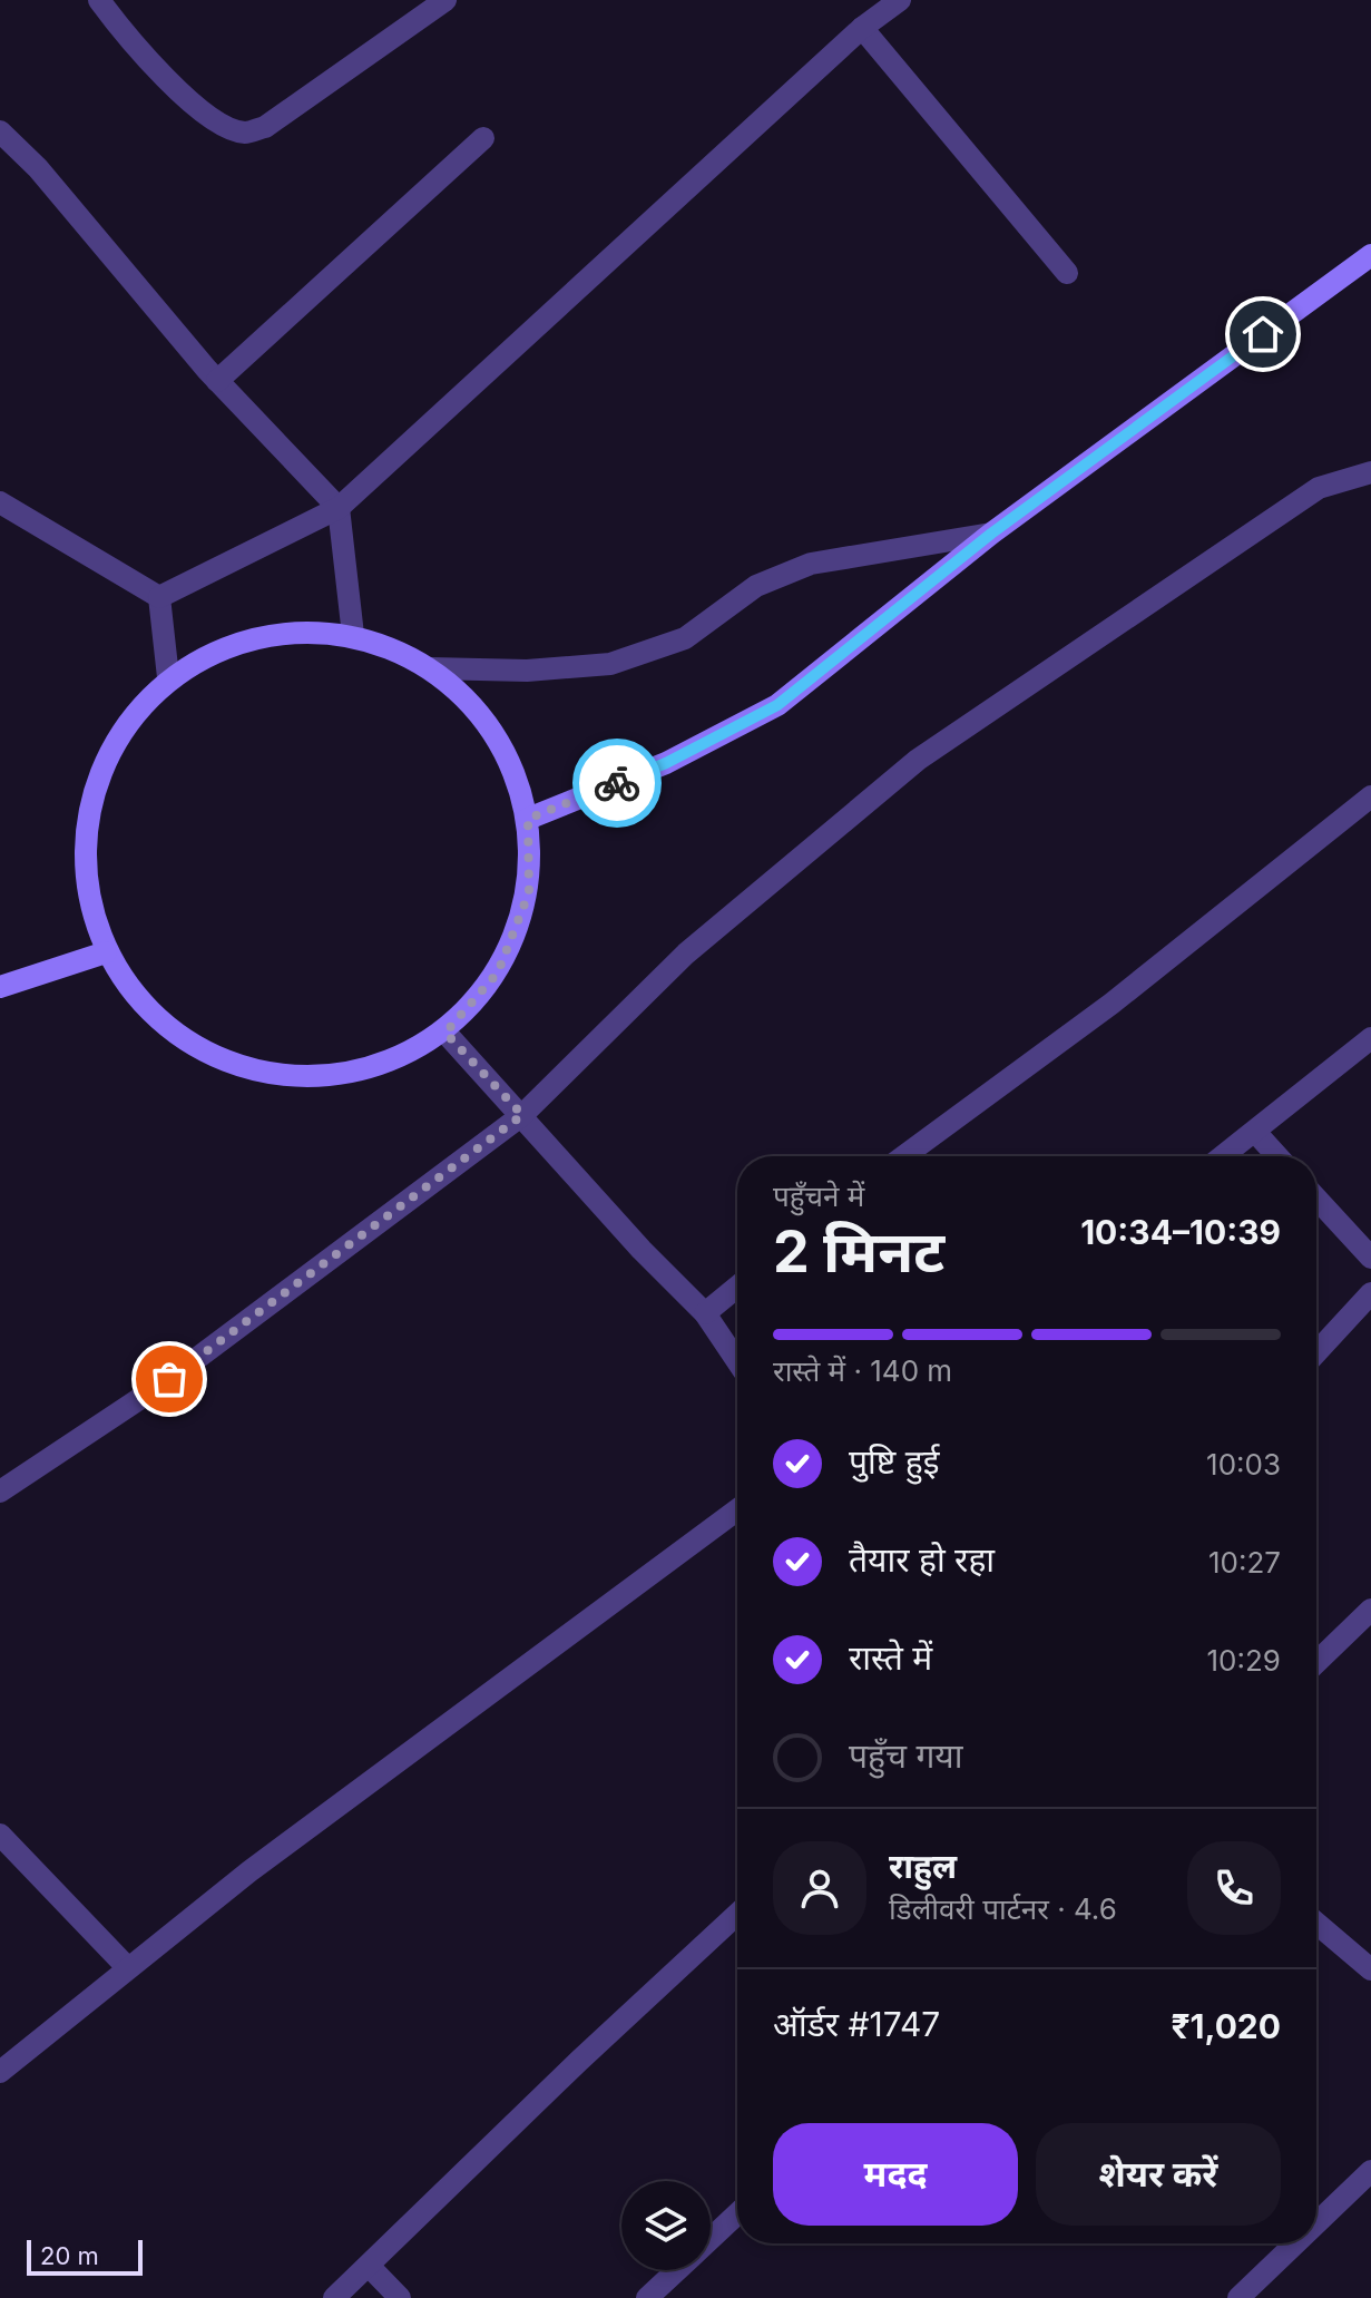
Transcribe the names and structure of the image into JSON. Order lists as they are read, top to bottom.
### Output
{
  "scale_bar": "20 m",
  "page": {
    "heading": ["2 मिनट", "पहुँचने में", "10:34–10:39"],
    "panel": [
      "राहुल",
      "डिलीवरी पार्टनर · 4.6",
      "ऑर्डर #1747",
      "₹1,020"
    ],
    "bar": "रास्ते में · 140 m",
    "list": [
      ["पुष्टि हुई", "10:03"],
      ["तैयार हो रहा", "10:27"],
      ["रास्ते में", "10:29"],
      "पहुँच गया"
    ],
    "buttons": ["मदद", "शेयर करें"],
    "scale": "20 m"
  }
}
